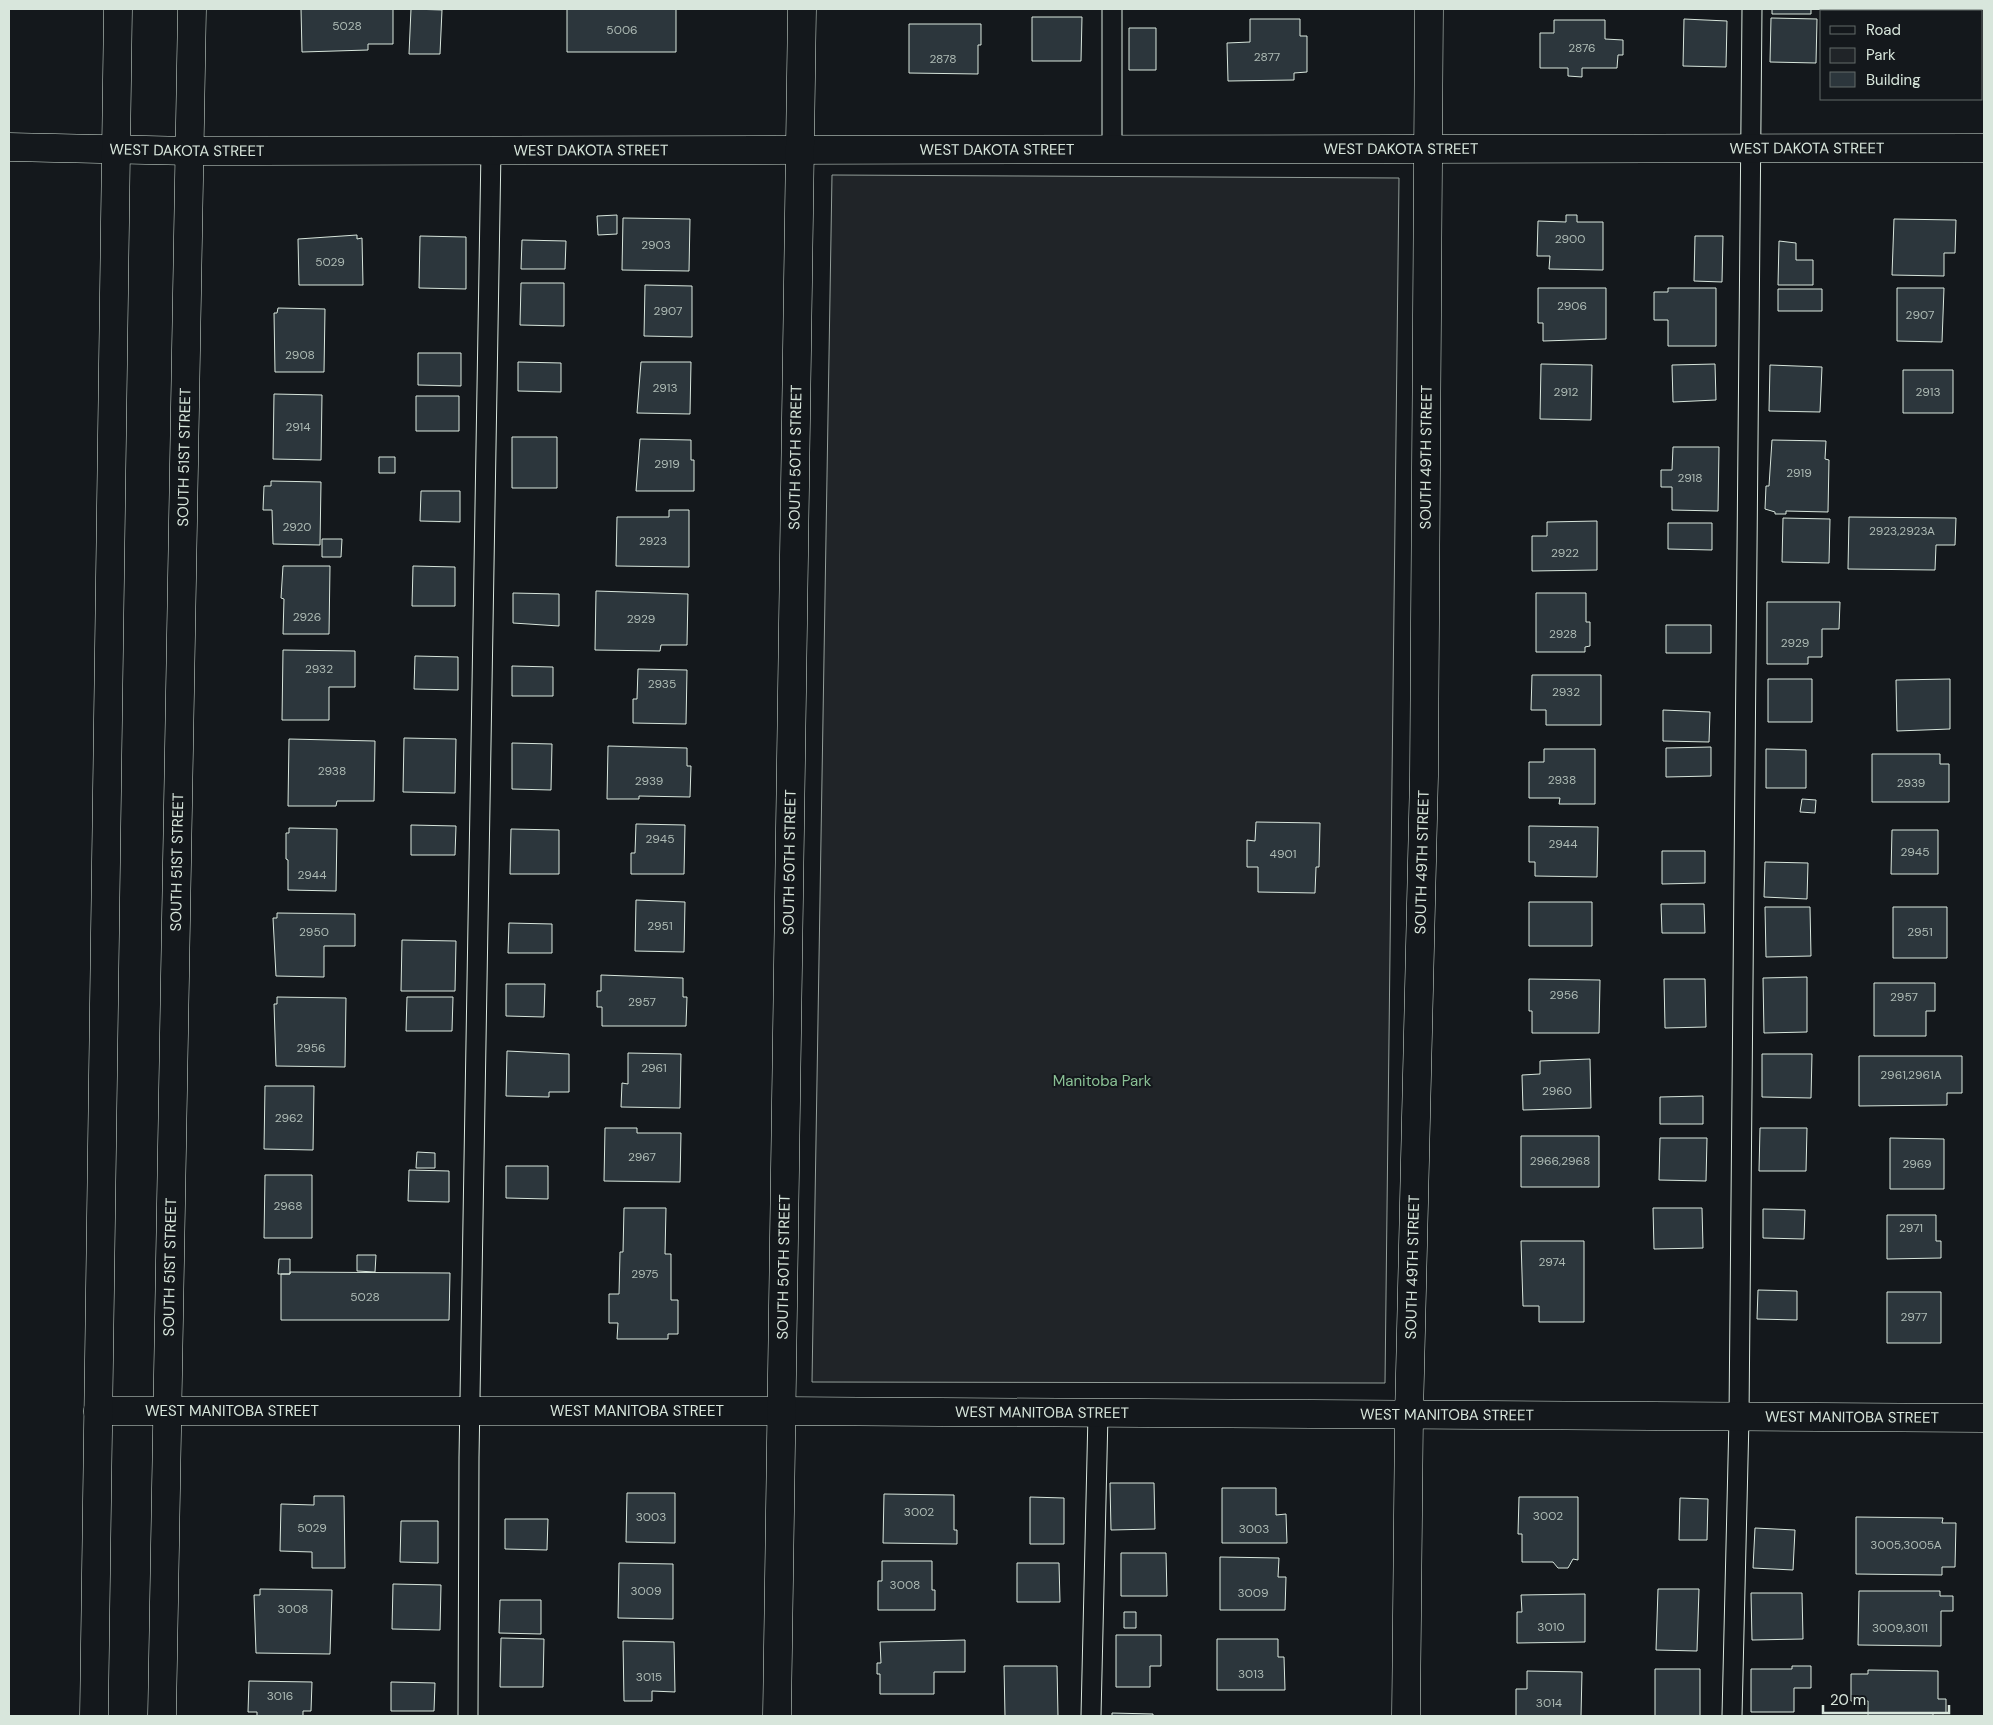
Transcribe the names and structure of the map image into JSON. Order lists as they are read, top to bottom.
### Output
{
  "streets": {
    "street": [
      "WEST DAKOTA STREET",
      "SOUTH 51ST STREET",
      "SOUTH 50TH STREET",
      "SOUTH 49TH STREET",
      "WEST MANITOBA STREET"
    ]
  },
  "crossings": [
    ["WEST DAKOTA STREET", "SOUTH 51ST STREET"],
    ["WEST DAKOTA STREET", "SOUTH 50TH STREET"],
    ["WEST DAKOTA STREET", "SOUTH 49TH STREET"],
    ["SOUTH 51ST STREET", "WEST MANITOBA STREET"],
    ["SOUTH 50TH STREET", "WEST MANITOBA STREET"],
    ["SOUTH 49TH STREET", "WEST MANITOBA STREET"]
  ],
  "parks": ["Manitoba Park"],
  "house_numbers": [
    "5028",
    "5006",
    "2876",
    "2877",
    "2878",
    "2900",
    "2903",
    "5029",
    "2906",
    "2907",
    "2907",
    "2908",
    "2913",
    "2912",
    "2913",
    "2914",
    "2919",
    "2919",
    "2918",
    "2920",
    "2923,2923A",
    "2923",
    "2922",
    "2926",
    "2929",
    "2928",
    "2929",
    "2932",
    "2935",
    "2932",
    "2938",
    "2938",
    "2939",
    "2939",
    "2945",
    "2944",
    "2945",
    "4901",
    "2944",
    "2951",
    "2950",
    "2951",
    "2956",
    "2957",
    "2957",
    "2956",
    "2961",
    "2961,2961A",
    "2960",
    "2962",
    "2967",
    "2966,2968",
    "2969",
    "2968",
    "2971",
    "2974",
    "2975",
    "5028",
    "2977",
    "3002",
    "3002",
    "3003",
    "5029",
    "3003",
    "3005,3005A",
    "3008",
    "3009",
    "3009",
    "3008",
    "3010",
    "3009,3011",
    "3013",
    "3015",
    "3016",
    "3014"
  ],
  "legend": ["Road", "Park", "Building"],
  "scale_bar": "20 m"
}
